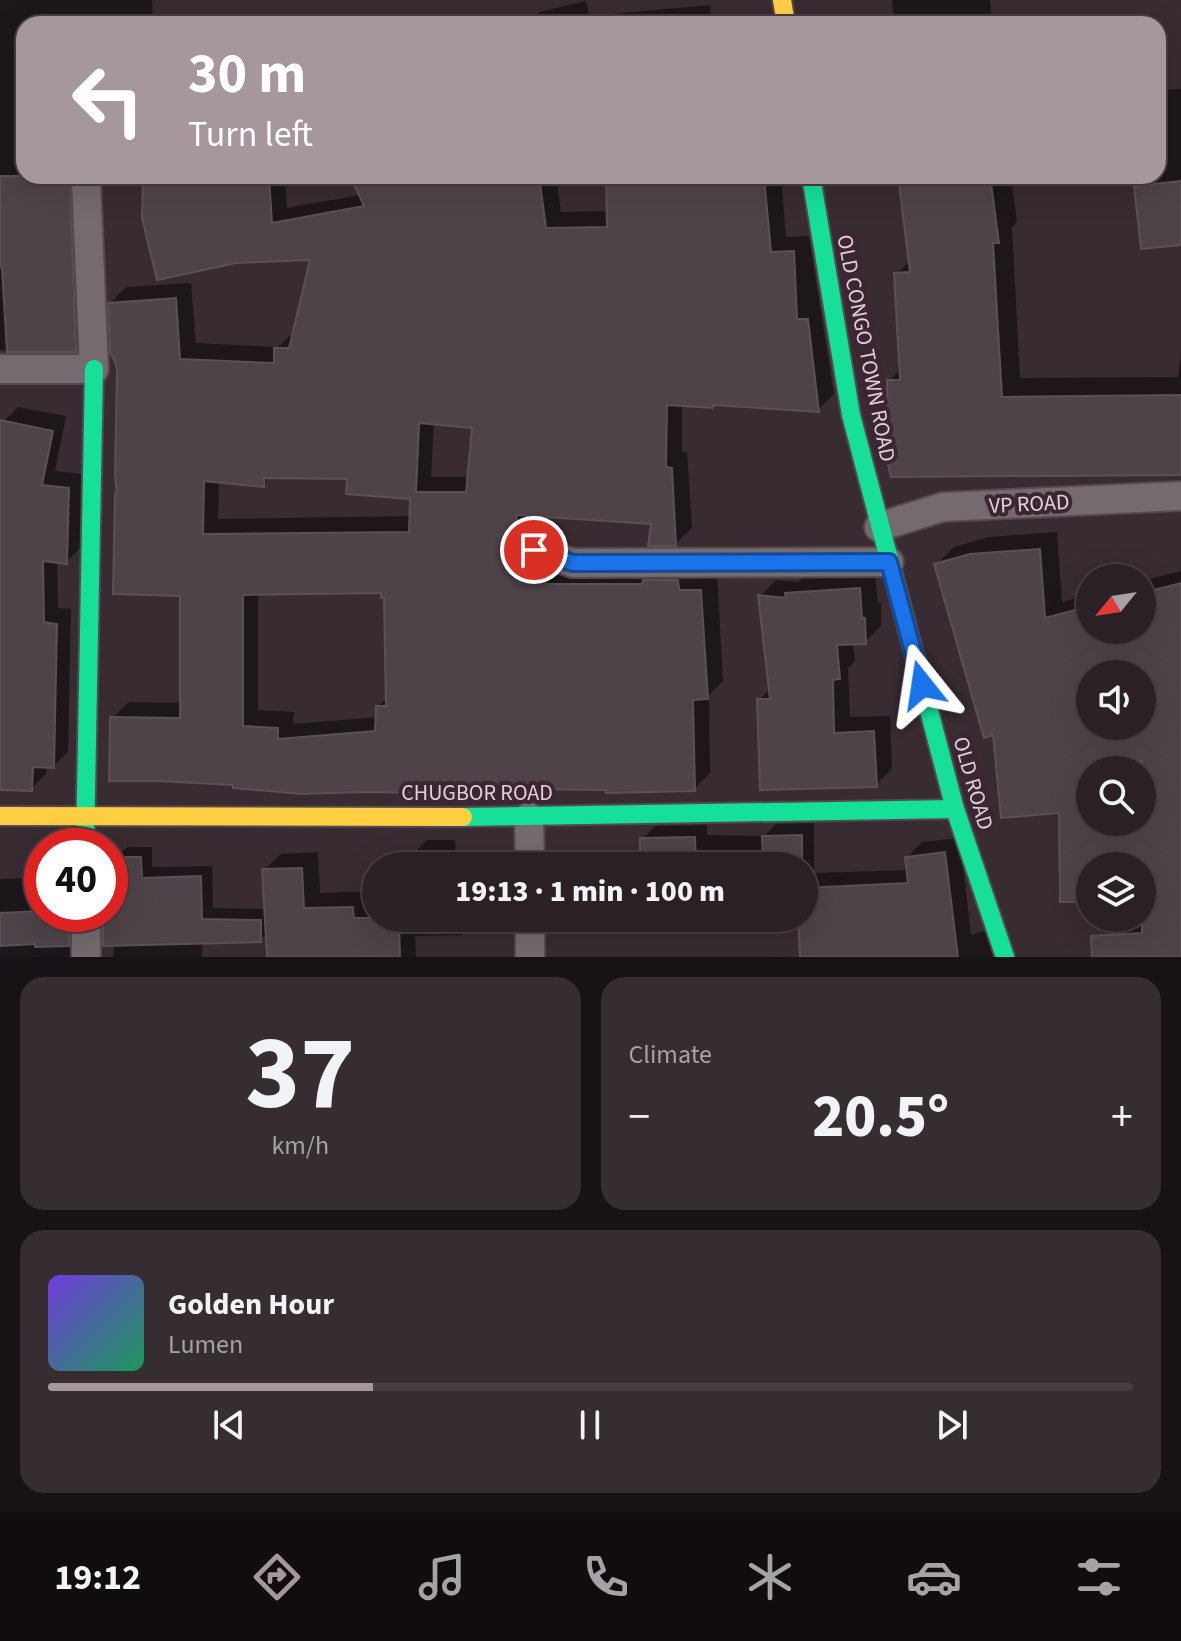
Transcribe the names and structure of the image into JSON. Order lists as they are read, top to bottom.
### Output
{
  "streets": {
    "street": [
      "OLD CONGO TOWN ROAD",
      "VP ROAD",
      "OLD ROAD",
      "CHUGBOR ROAD"
    ]
  },
  "crossings": [
    ["OLD CONGO TOWN ROAD", "VP ROAD"],
    ["OLD CONGO TOWN ROAD", "OLD ROAD"],
    ["VP ROAD", "OLD ROAD"],
    ["OLD ROAD", "CHUGBOR ROAD"]
  ],
  "north": "bottom left",
  "page": {
    "turn": ["30 m", "Turn left"],
    "limit": "40",
    "trip": "19:13 · 1 min · 100 m",
    "tile": [
      ["37", "km/h"],
      "Climate"
    ],
    "heat": ["−", "20.5°", "+"],
    "song": ["Golden Hour", "Lumen"],
    "tabs": "19:12"
  }
}
